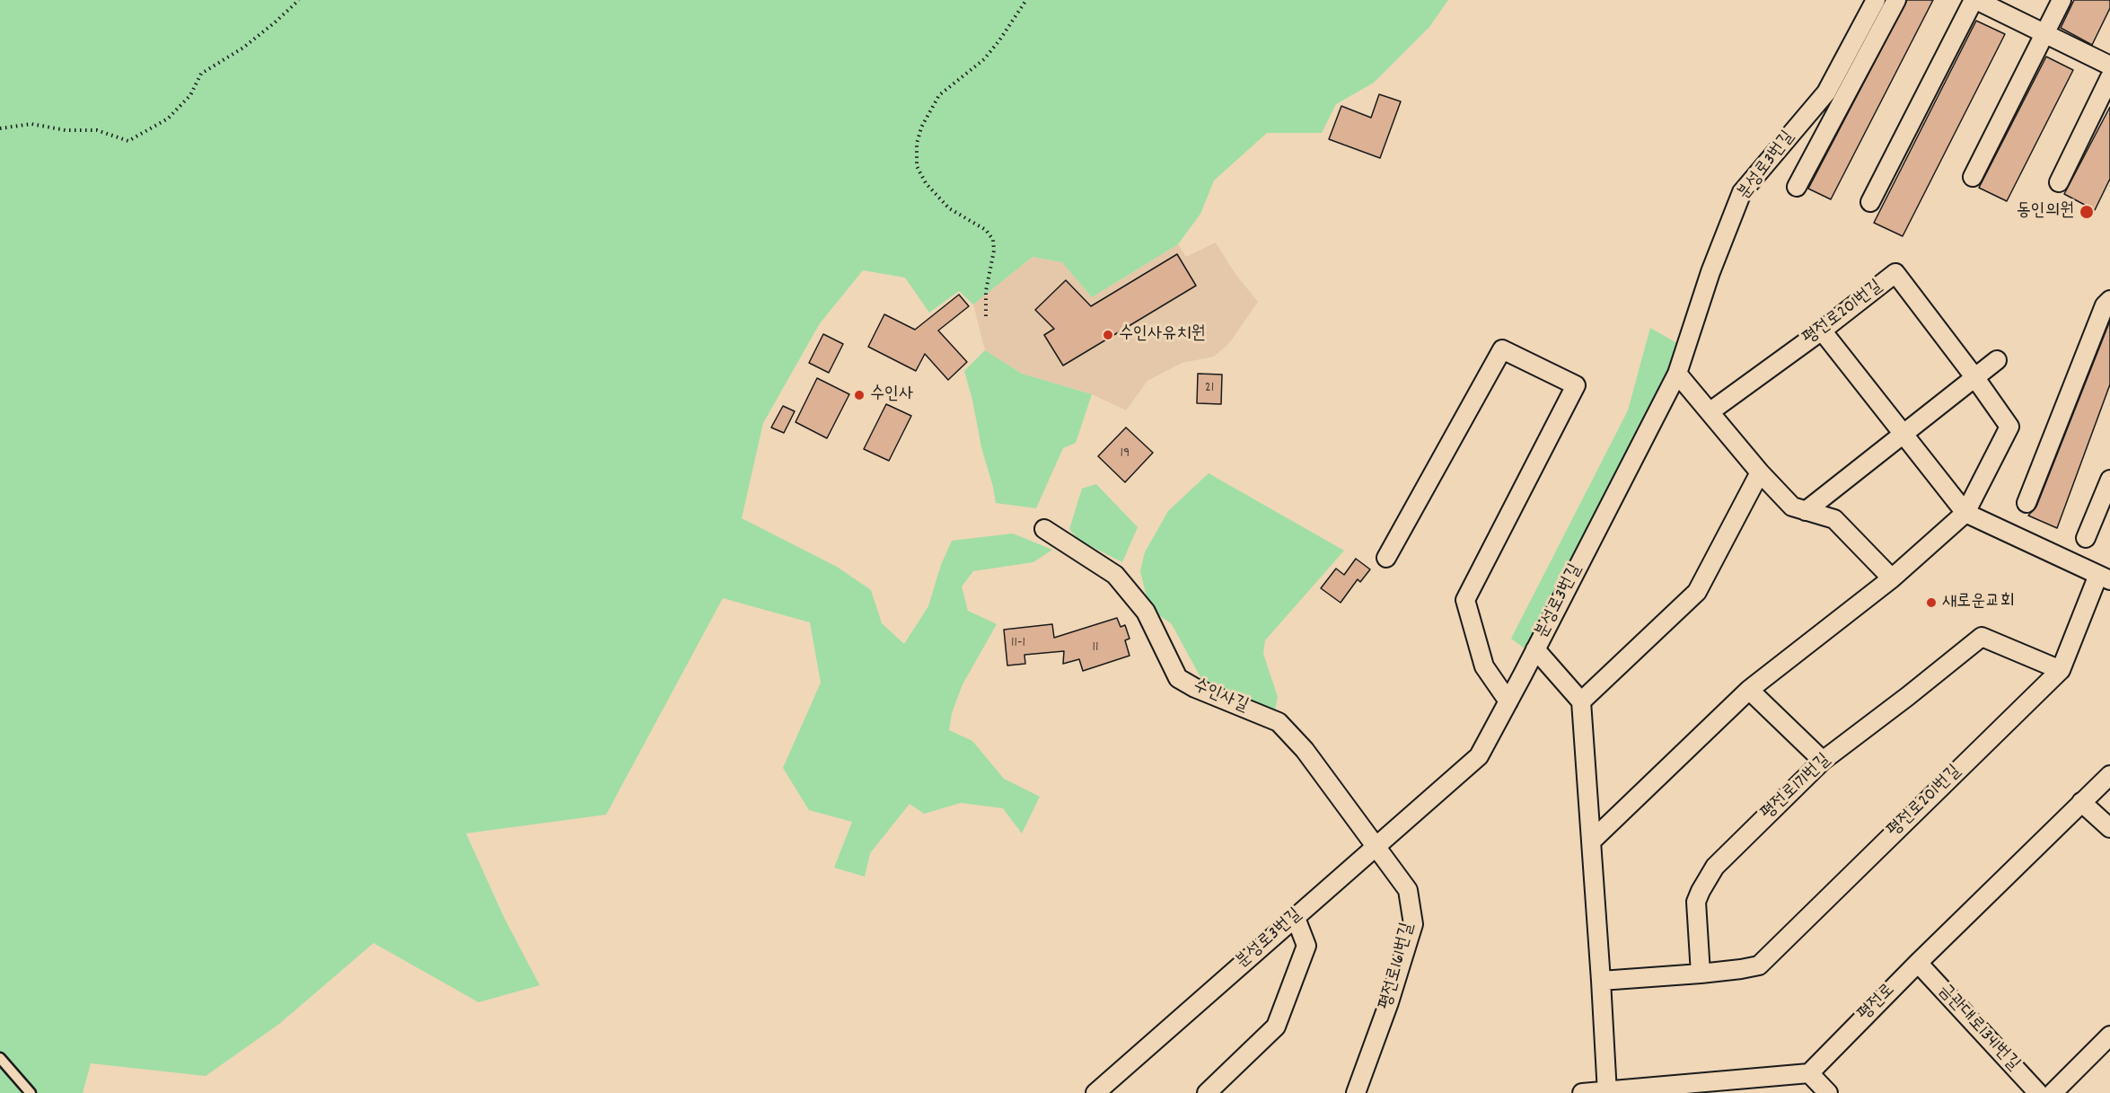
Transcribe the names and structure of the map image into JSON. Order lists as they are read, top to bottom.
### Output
{
  "streets": {
    "street": [
      "분성로3번길",
      "평전로201번길",
      "수인사길",
      "평전로171번길",
      "평전로161번길",
      "평전로",
      "금관대로1341번길"
    ]
  },
  "crossings": [
    ["분성로3번길", "수인사길"],
    ["분성로3번길", "평전로161번길"],
    ["평전로201번길", "평전로171번길"],
    ["수인사길", "평전로161번길"],
    ["평전로", "금관대로1341번길"]
  ],
  "places": [
    "동인의원",
    "수인사유치원",
    "수인사",
    "새로운교회"
  ],
  "house_numbers": [
    "21",
    "19",
    "11-1",
    "11"
  ]
}
